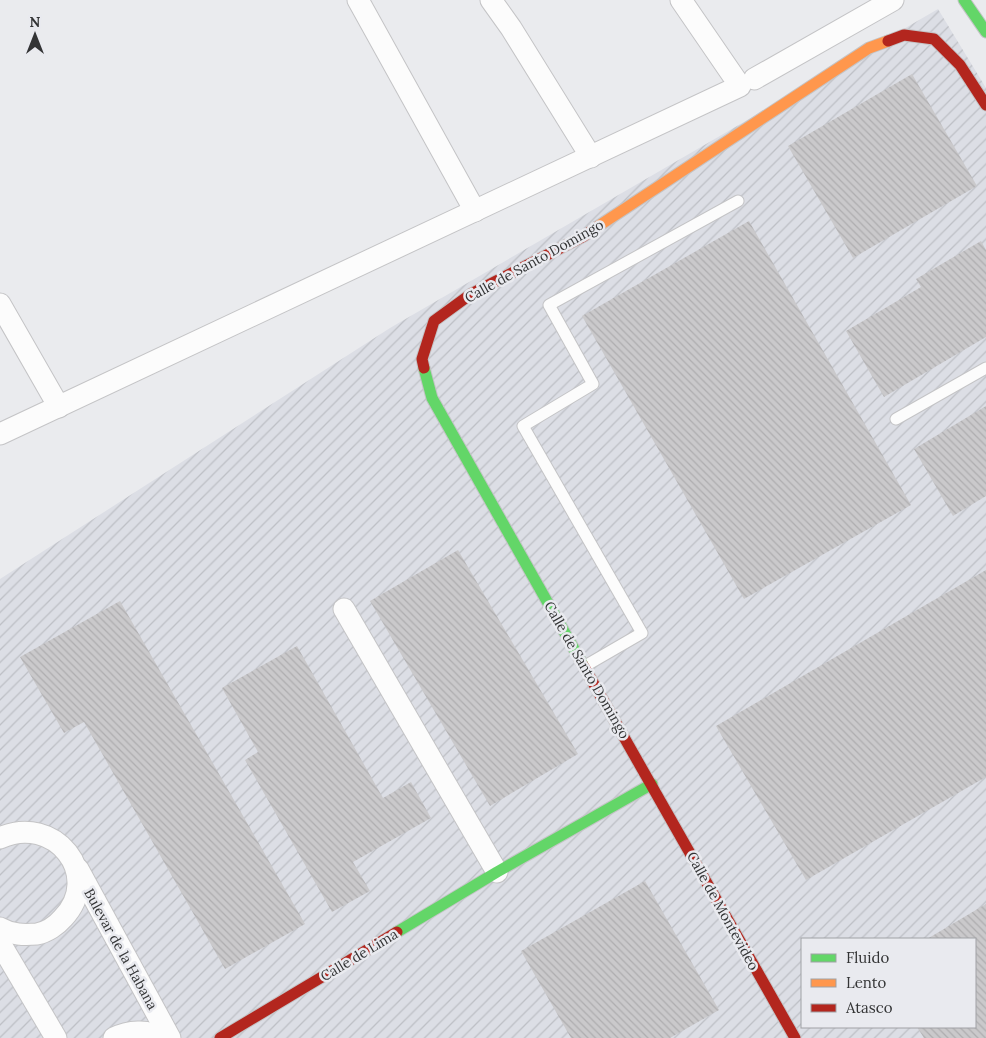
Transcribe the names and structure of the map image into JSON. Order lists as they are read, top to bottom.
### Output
{
  "streets": {
    "main road": ["Calle de Santo Domingo", "Calle de Montevideo", "Calle de Lima"],
    "street": ["Bulevar de la Habana"]
  },
  "crossings": [
    ["Calle de Santo Domingo", "Calle de Montevideo"],
    ["Calle de Santo Domingo", "Calle de Lima"],
    ["Calle de Montevideo", "Calle de Lima"]
  ],
  "legend": ["Fluido", "Lento", "Atasco"],
  "north": "top"
}
